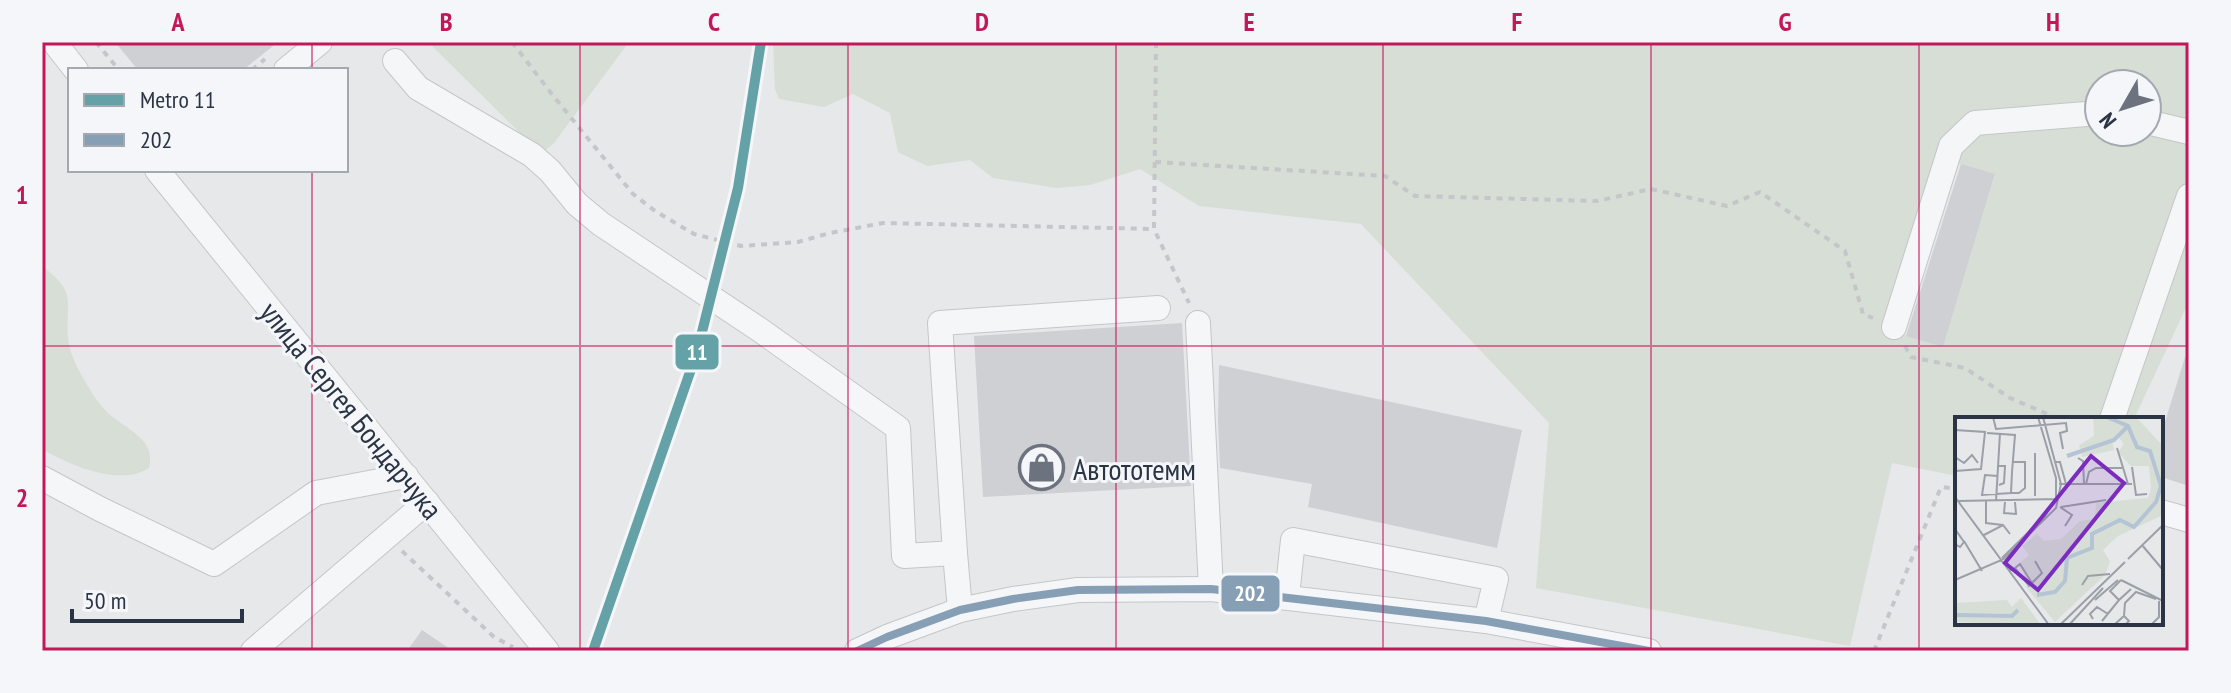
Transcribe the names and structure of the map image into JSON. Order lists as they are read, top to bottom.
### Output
{
  "streets": {
    "street": ["улица Сергея Бондарчука"]
  },
  "places": {
    "shop": ["Автототемм"]
  },
  "lines": ["metro line 11", "transit line 202"],
  "legend": ["Metro 11", "202"],
  "scale_bar": "50 m",
  "north": "bottom left",
  "grid": {
    "columns": [
      "A",
      "B",
      "C",
      "D",
      "E",
      "F",
      "G",
      "H"
    ],
    "rows": ["1", "2"]
  }
}
